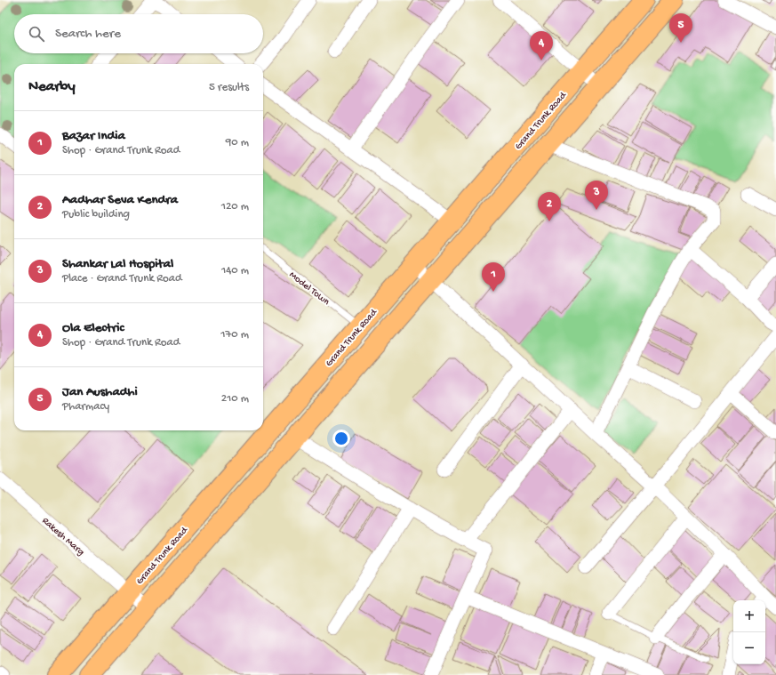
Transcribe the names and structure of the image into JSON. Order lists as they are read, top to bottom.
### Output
{
  "streets": {
    "highway": ["Grand Trunk Road"],
    "street": ["Rakesh Marg"],
    "lane": ["Model Town"]
  },
  "crossings": [
    ["Grand Trunk Road", "Model Town"],
    ["Grand Trunk Road", "Rakesh Marg"]
  ],
  "page": {
    "pins": [
      "5",
      "4",
      "3",
      "2",
      "1"
    ],
    "search": "Search here",
    "heading": ["Nearby", "5 results"],
    "list": [
      {
        "mark": "1",
        "name": "Bazar India",
        "note": "Shop · Grand Trunk Road",
        "value": "90 m"
      },
      {
        "mark": "2",
        "name": "Aadhar Seva Kendra",
        "note": "Public building",
        "value": "120 m"
      },
      {
        "mark": "3",
        "name": "Shankar Lal Hospital",
        "note": "Place · Grand Trunk Road",
        "value": "140 m"
      },
      {
        "mark": "4",
        "name": "Ola Electric",
        "note": "Shop · Grand Trunk Road",
        "value": "170 m"
      },
      {
        "mark": "5",
        "name": "Jan Aushadhi",
        "note": "Pharmacy",
        "value": "210 m"
      }
    ],
    "map_buttons": ["+", "−"]
  }
}
